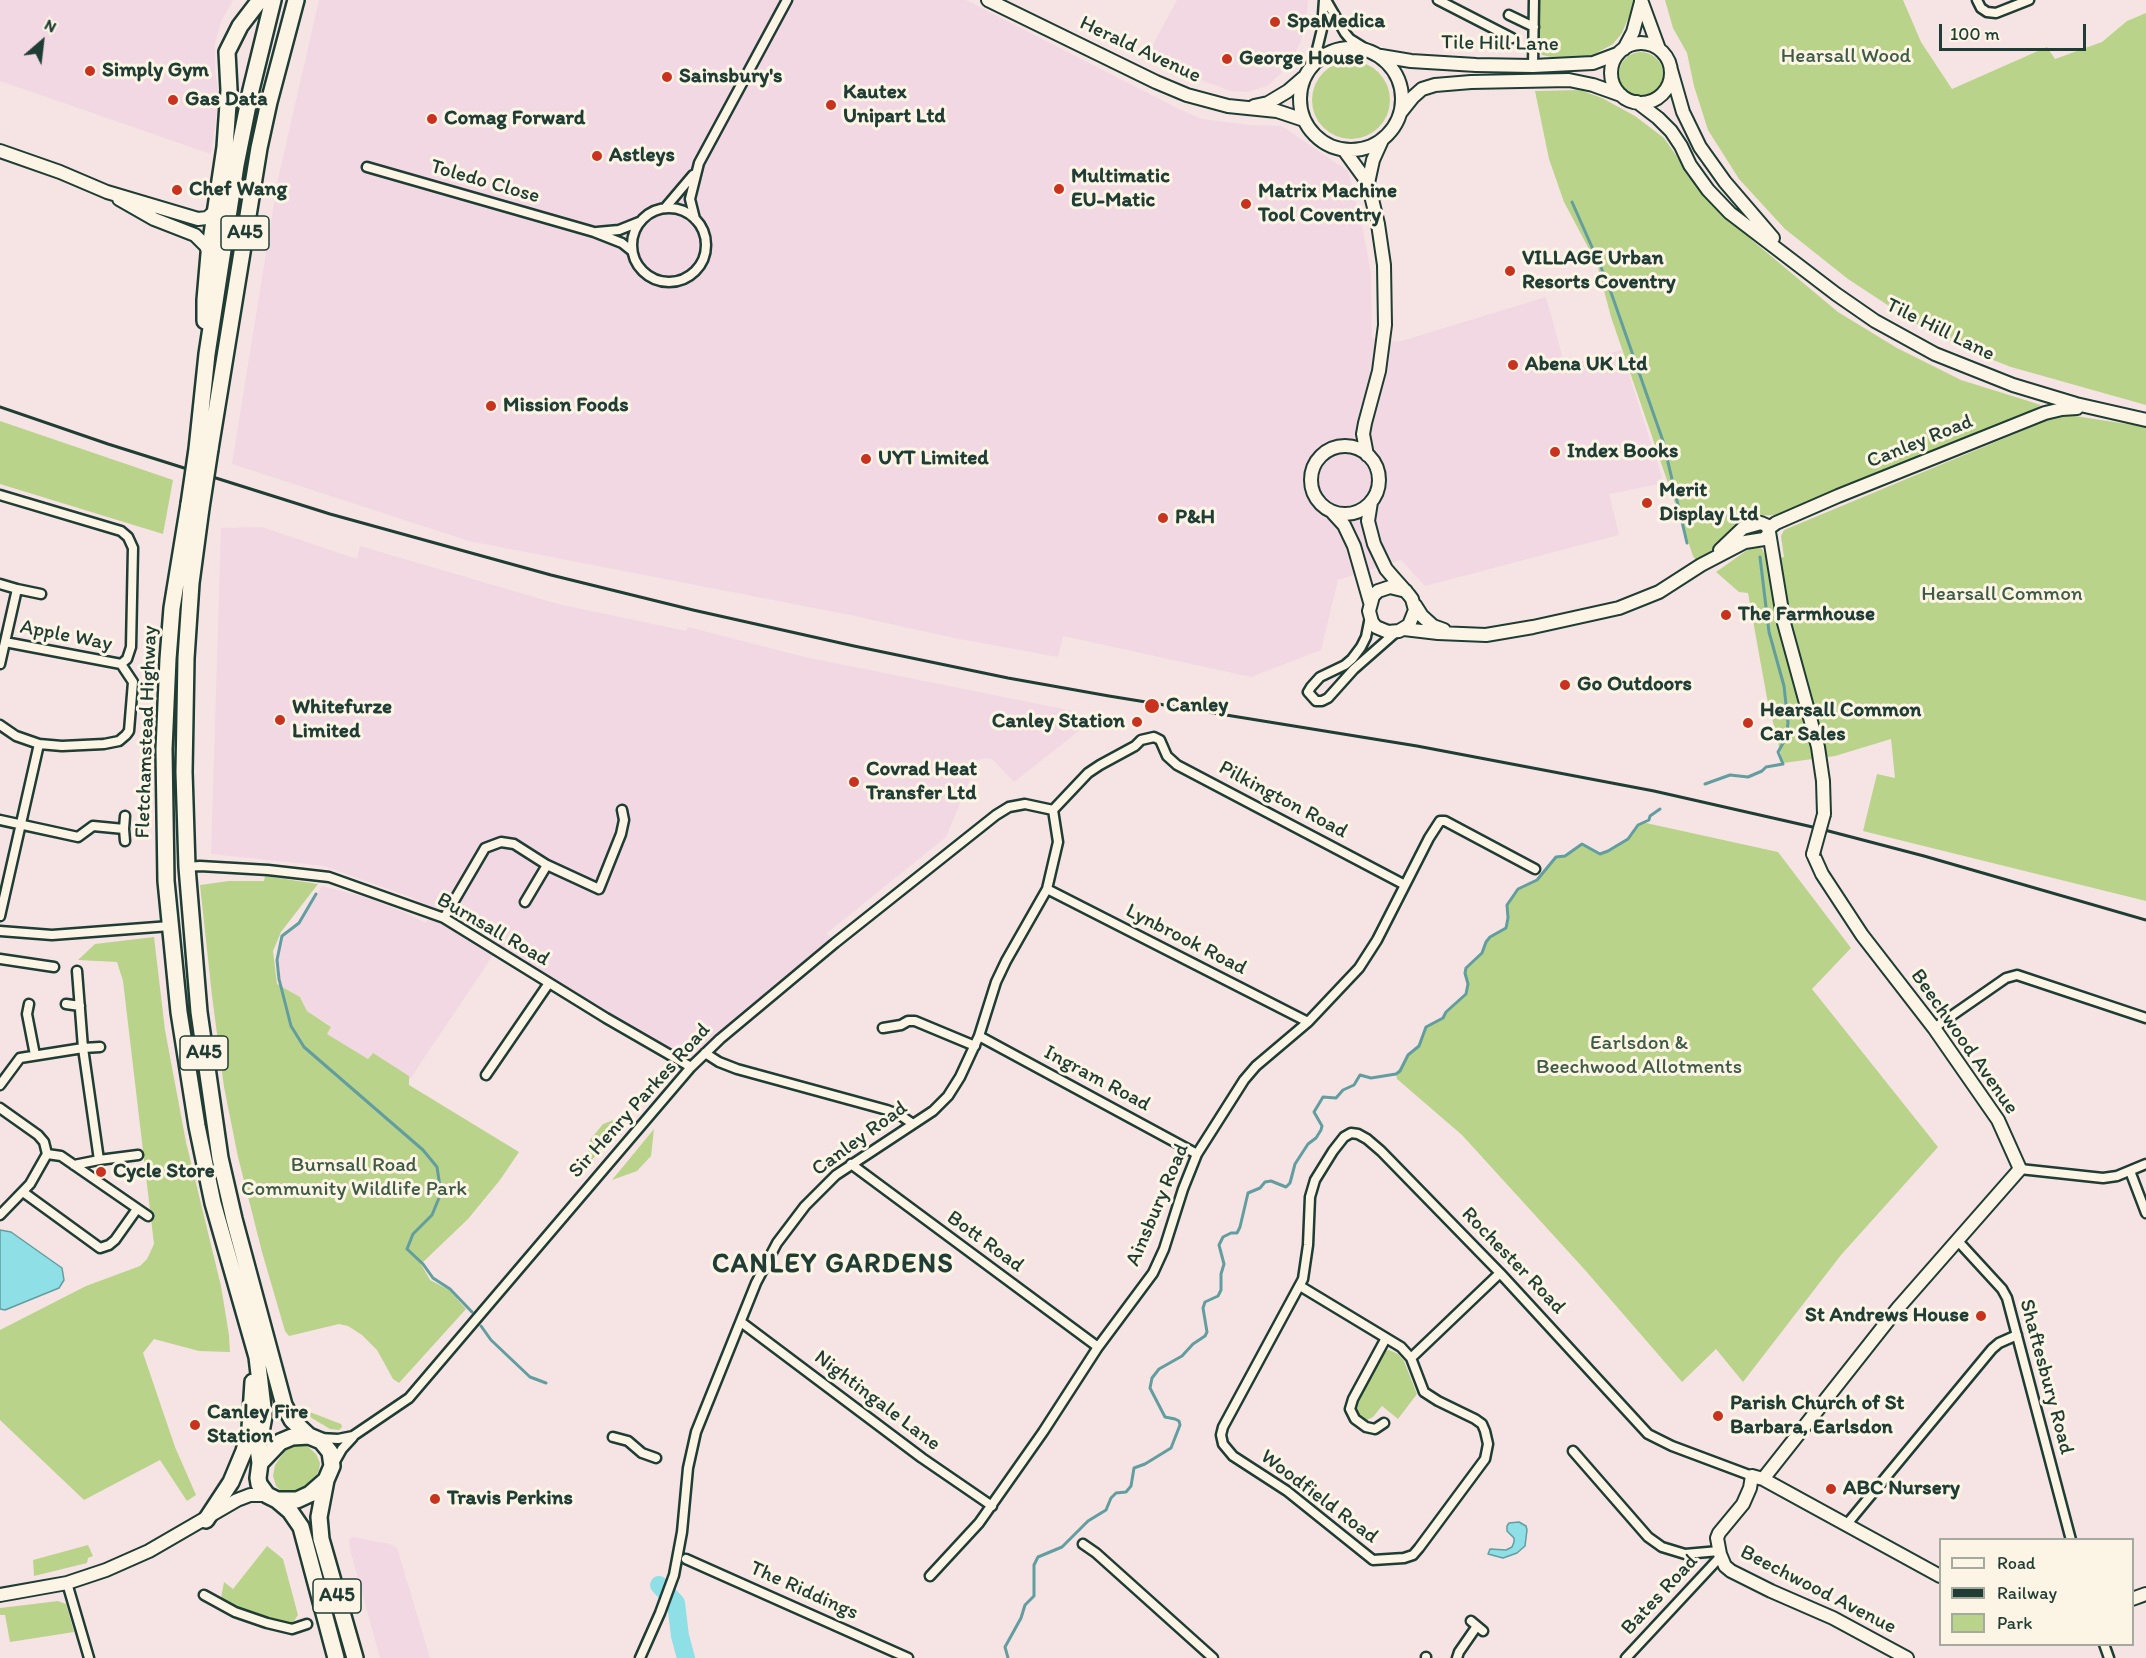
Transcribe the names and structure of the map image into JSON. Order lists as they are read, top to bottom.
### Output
{
  "streets": {
    "highway": ["A45", "Fletchamstead Highway"],
    "street": [
      "Tile Hill Lane",
      "Herald Avenue",
      "Toledo Close",
      "Canley Road",
      "Apple Way",
      "Pilkington Road",
      "Burnsall Road",
      "Lynbrook Road",
      "Beechwood Avenue",
      "Ingram Road",
      "Sir Henry Parkes Road",
      "Ainsbury Road",
      "Bott Road",
      "Rochester Road",
      "Shaftesbury Road",
      "Nightingale Lane",
      "Woodfield Road",
      "The Riddings",
      "Bates Road"
    ]
  },
  "crossings": [
    ["Tile Hill Lane", "Herald Avenue"],
    ["Tile Hill Lane", "Canley Road"],
    ["A45", "Fletchamstead Highway"],
    ["A45", "Sir Henry Parkes Road"],
    ["Canley Road", "Pilkington Road"],
    ["Canley Road", "Lynbrook Road"],
    ["Canley Road", "Beechwood Avenue"],
    ["Canley Road", "Ingram Road"],
    ["Canley Road", "Sir Henry Parkes Road"],
    ["Canley Road", "Bott Road"],
    ["Canley Road", "Nightingale Lane"],
    ["Fletchamstead Highway", "Burnsall Road"],
    ["Fletchamstead Highway", "Sir Henry Parkes Road"],
    ["Pilkington Road", "Sir Henry Parkes Road"],
    ["Pilkington Road", "Ainsbury Road"],
    ["Burnsall Road", "Sir Henry Parkes Road"],
    ["Lynbrook Road", "Ainsbury Road"],
    ["Beechwood Avenue", "Rochester Road"],
    ["Beechwood Avenue", "Shaftesbury Road"],
    ["Beechwood Avenue", "Bates Road"],
    ["Ingram Road", "Ainsbury Road"],
    ["Ainsbury Road", "Bott Road"],
    ["Ainsbury Road", "Nightingale Lane"],
    ["Rochester Road", "Woodfield Road"]
  ],
  "districts": ["CANLEY GARDENS"],
  "parks": [
    "Hearsall Wood",
    "Hearsall Common",
    "Earlsdon & Beechwood Allotments",
    "Burnsall Road Community Wildlife Park"
  ],
  "places": [
    "SpaMedica",
    "George House",
    "Simply Gym",
    "Sainsbury's",
    "Gas Data",
    "Kautex Unipart Ltd",
    "Comag Forward",
    "Astleys",
    "Multimatic EU-Matic",
    "Chef Wang",
    "Matrix Machine Tool Coventry",
    "VILLAGE Urban Resorts Coventry",
    "Abena UK Ltd",
    "Mission Foods",
    "Index Books",
    "UYT Limited",
    "Merit Display Ltd",
    "P&H",
    "The Farmhouse",
    "Go Outdoors",
    "Canley",
    "Whitefurze Limited",
    "Canley Station",
    "Hearsall Common Car Sales",
    "Covrad Heat Transfer Ltd",
    "Cycle Store",
    "St Andrews House",
    "Parish Church of St Barbara, Earlsdon",
    "Canley Fire Station",
    "ABC Nursery",
    "Travis Perkins"
  ],
  "legend": ["Road", "Railway", "Park"],
  "scale_bar": "100 m",
  "north": "top right"
}
